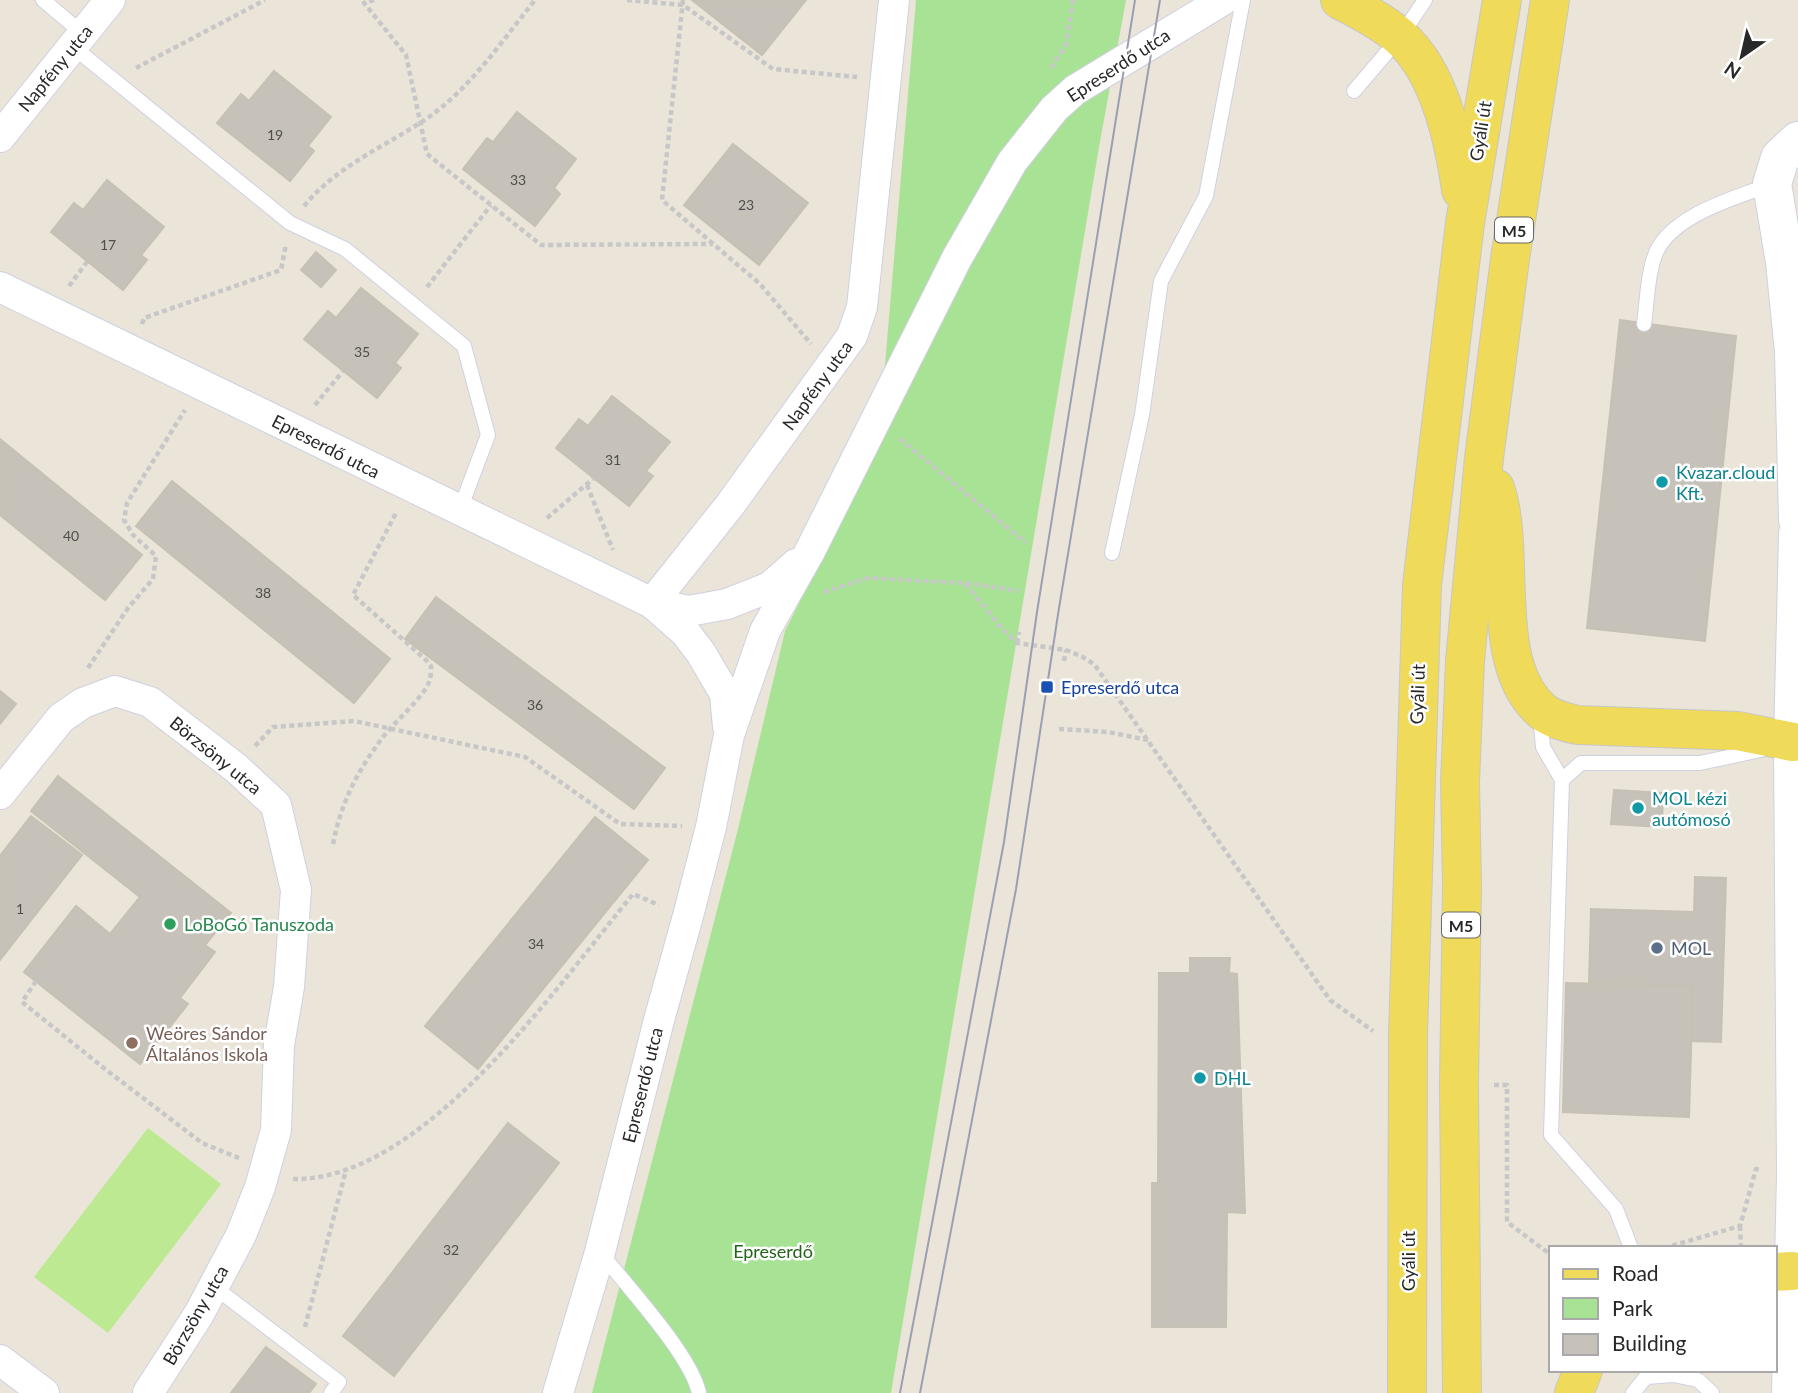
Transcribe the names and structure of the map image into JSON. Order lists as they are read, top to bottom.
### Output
{
  "streets": {
    "main road": ["Gyáli út", "M5"],
    "street": ["Epreserdő utca", "Napfény utca", "Börzsöny utca"]
  },
  "crossings": [
    ["Epreserdő utca", "Napfény utca"]
  ],
  "parks": ["Epreserdő"],
  "places": {
    "other": [
      "Kvazar.cloud Kft.",
      "MOL kézi autómosó",
      "LoBoGó Tanuszoda",
      "MOL",
      "Weöres Sándor Általános Iskola",
      "DHL"
    ],
    "transit": ["Epreserdő utca"]
  },
  "house_numbers": [
    "19",
    "33",
    "23",
    "17",
    "35",
    "31",
    "40",
    "38",
    "36",
    "1",
    "34",
    "32"
  ],
  "legend": ["Road", "Park", "Building"],
  "north": "bottom left"
}
